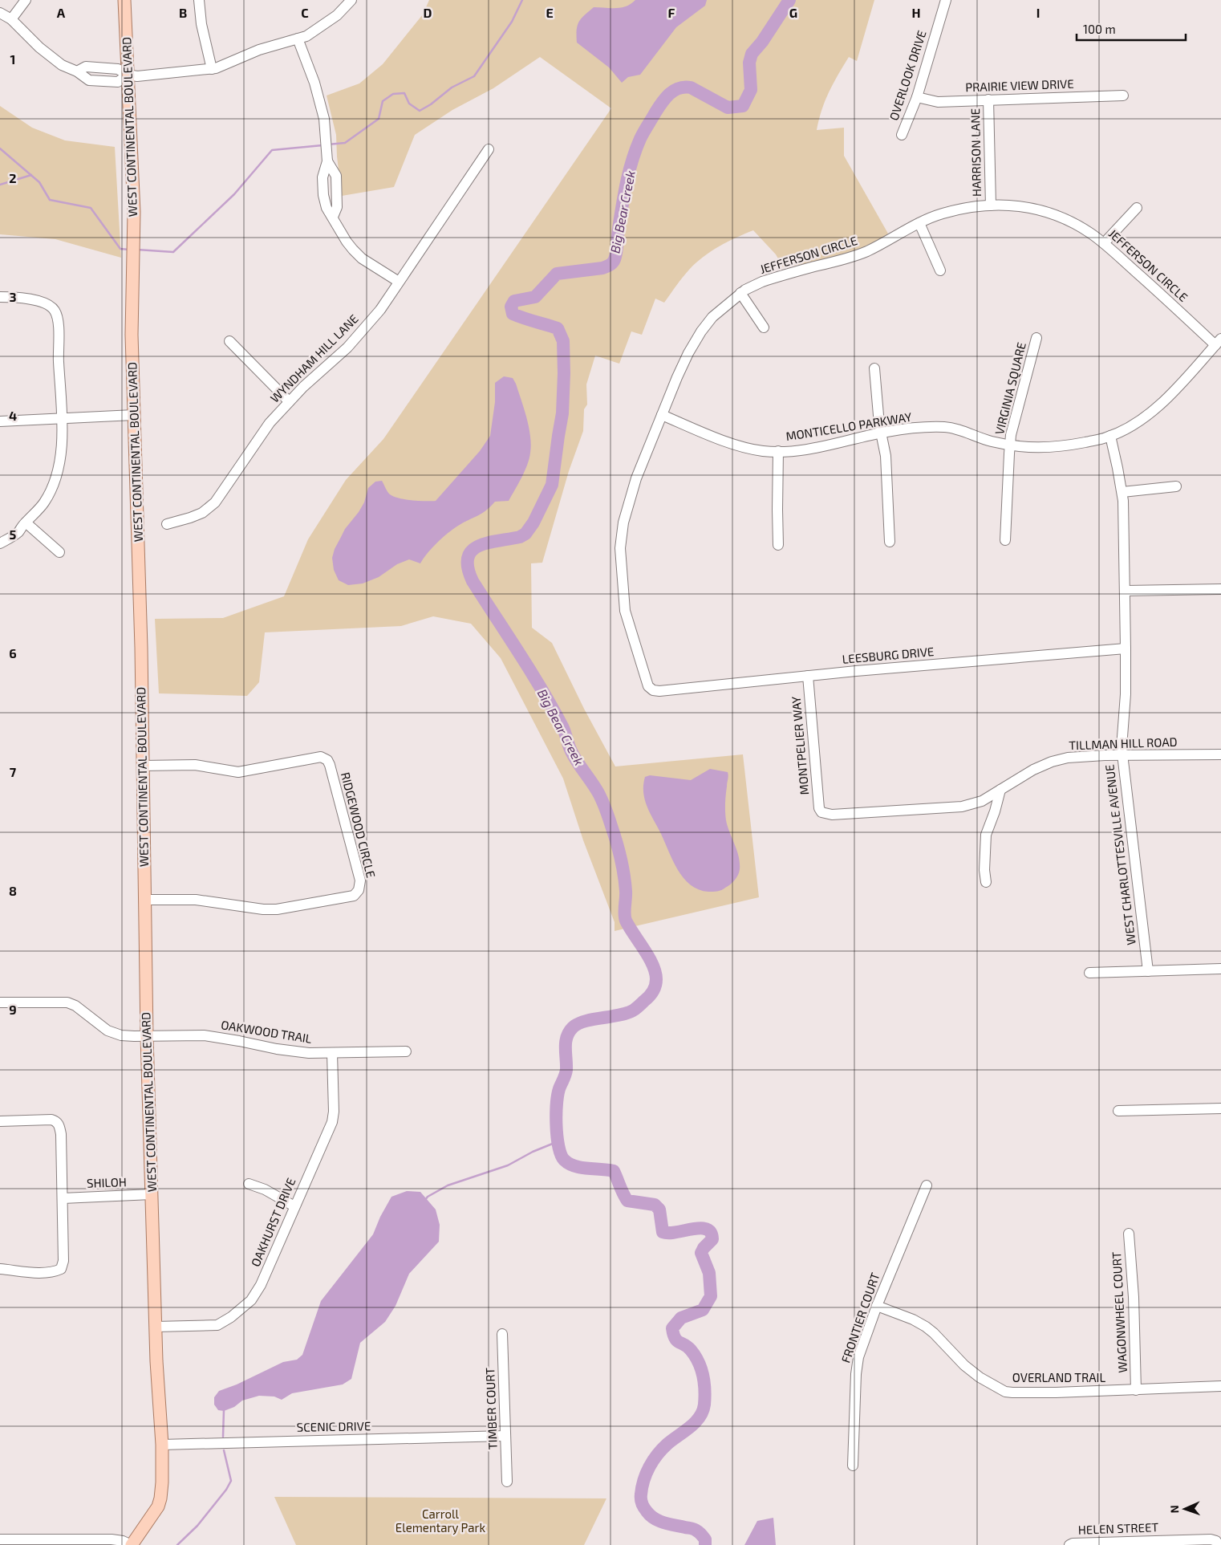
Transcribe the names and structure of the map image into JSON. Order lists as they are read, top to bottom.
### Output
{
  "streets": {
    "main road": ["WEST CONTINENTAL BOULEVARD"],
    "street": [
      "OVERLOOK DRIVE",
      "PRAIRIE VIEW DRIVE",
      "HARRISON LANE",
      "JEFFERSON CIRCLE",
      "WYNDHAM HILL LANE",
      "VIRGINIA SQUARE",
      "MONTICELLO PARKWAY",
      "LEESBURG DRIVE",
      "TILLMAN HILL ROAD",
      "MONTPELIER WAY",
      "RIDGEWOOD CIRCLE",
      "WEST CHARLOTTESVILLE AVENUE",
      "OAKWOOD TRAIL",
      "SHILOH",
      "OAKHURST DRIVE",
      "WAGONWHEEL COURT",
      "FRONTIER COURT",
      "OVERLAND TRAIL",
      "TIMBER COURT",
      "SCENIC DRIVE",
      "HELEN STREET"
    ]
  },
  "crossings": [
    ["OVERLOOK DRIVE", "PRAIRIE VIEW DRIVE"],
    ["PRAIRIE VIEW DRIVE", "HARRISON LANE"],
    ["WEST CONTINENTAL BOULEVARD", "RIDGEWOOD CIRCLE"],
    ["WEST CONTINENTAL BOULEVARD", "OAKWOOD TRAIL"],
    ["WEST CONTINENTAL BOULEVARD", "SHILOH"],
    ["WEST CONTINENTAL BOULEVARD", "OAKHURST DRIVE"],
    ["WEST CONTINENTAL BOULEVARD", "SCENIC DRIVE"],
    ["HARRISON LANE", "JEFFERSON CIRCLE"],
    ["JEFFERSON CIRCLE", "MONTICELLO PARKWAY"],
    ["JEFFERSON CIRCLE", "LEESBURG DRIVE"],
    ["VIRGINIA SQUARE", "MONTICELLO PARKWAY"],
    ["MONTICELLO PARKWAY", "WEST CHARLOTTESVILLE AVENUE"],
    ["LEESBURG DRIVE", "MONTPELIER WAY"],
    ["LEESBURG DRIVE", "WEST CHARLOTTESVILLE AVENUE"],
    ["TILLMAN HILL ROAD", "MONTPELIER WAY"],
    ["TILLMAN HILL ROAD", "WEST CHARLOTTESVILLE AVENUE"],
    ["OAKWOOD TRAIL", "OAKHURST DRIVE"],
    ["WAGONWHEEL COURT", "OVERLAND TRAIL"],
    ["FRONTIER COURT", "OVERLAND TRAIL"],
    ["TIMBER COURT", "SCENIC DRIVE"]
  ],
  "water": ["Big Bear Creek"],
  "parks": ["Carroll Elementary Park"],
  "scale_bar": "100 m",
  "north": "left",
  "grid": {
    "columns": [
      "A",
      "B",
      "C",
      "D",
      "E",
      "F",
      "G",
      "H",
      "I"
    ],
    "rows": [
      "1",
      "2",
      "3",
      "4",
      "5",
      "6",
      "7",
      "8",
      "9"
    ]
  }
}
